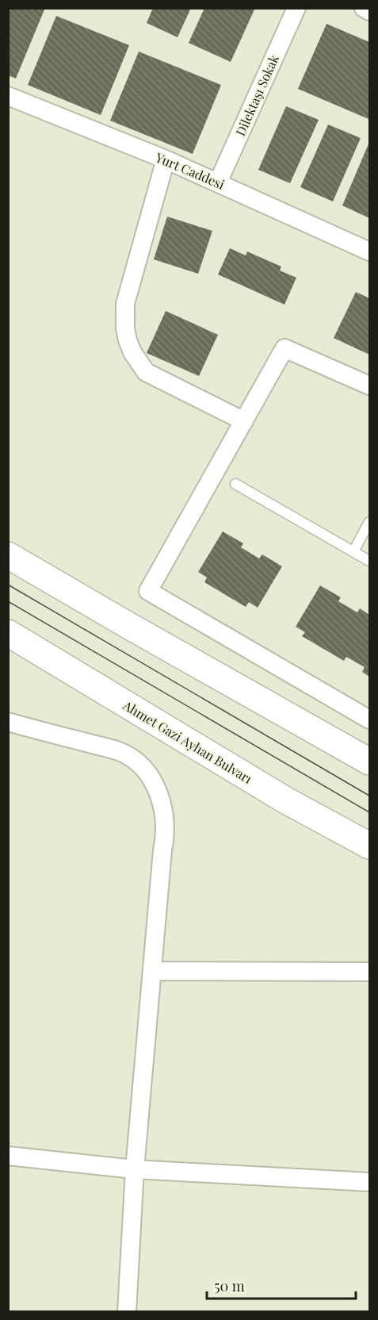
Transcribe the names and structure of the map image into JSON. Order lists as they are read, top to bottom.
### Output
{
  "streets": {
    "main road": ["Ahmet Gazi Ayhan Bulvarı"],
    "street": ["Dilektaşı Sokak", "Yurt Caddesi"]
  },
  "crossings": [
    ["Dilektaşı Sokak", "Yurt Caddesi"]
  ],
  "scale_bar": "50 m"
}
